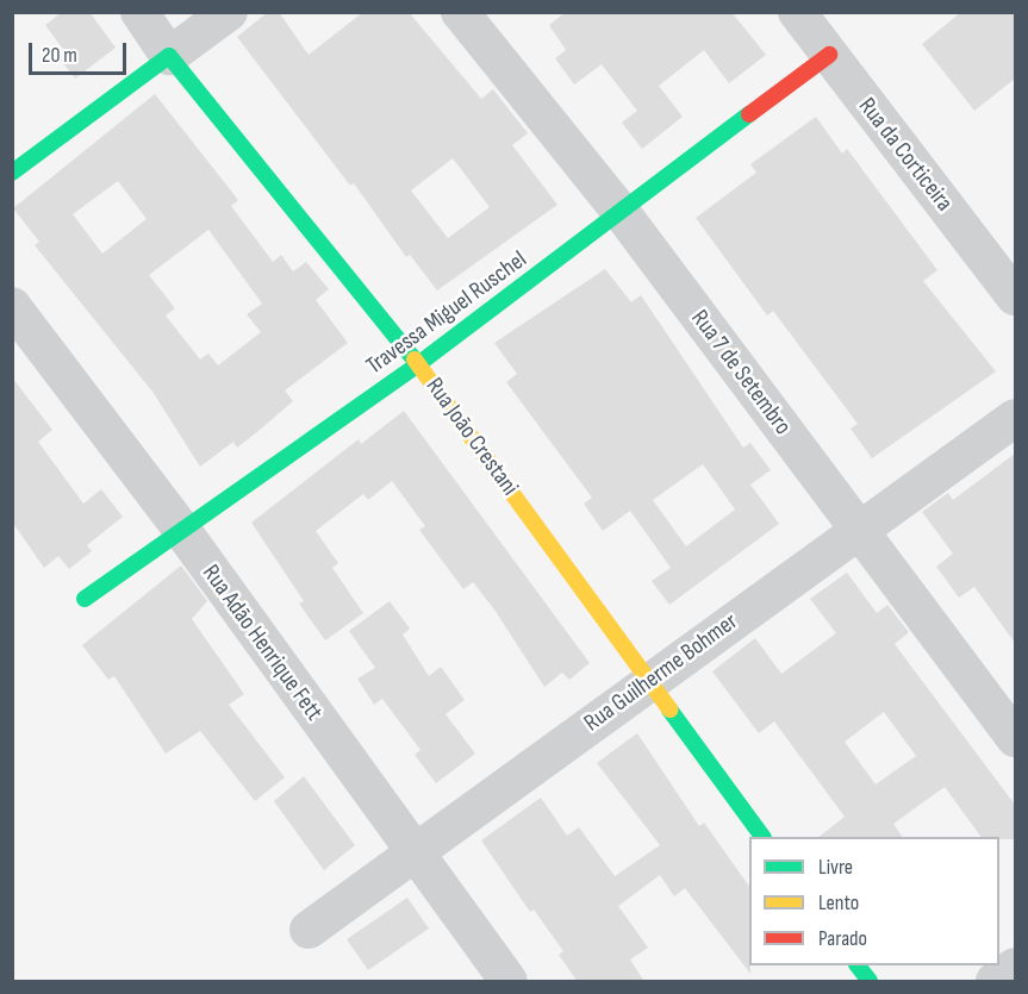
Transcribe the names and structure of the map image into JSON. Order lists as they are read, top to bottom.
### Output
{
  "streets": {
    "street": [
      "Rua da Corticeira",
      "Travessa Miguel Ruschel",
      "Rua 7 de Setembro",
      "Rua João Crestani",
      "Rua Adão Henrique Fett",
      "Rua Guilherme Bohmer"
    ]
  },
  "crossings": [
    ["Rua da Corticeira", "Travessa Miguel Ruschel"],
    ["Travessa Miguel Ruschel", "Rua 7 de Setembro"],
    ["Travessa Miguel Ruschel", "Rua João Crestani"],
    ["Travessa Miguel Ruschel", "Rua Adão Henrique Fett"],
    ["Rua 7 de Setembro", "Rua Guilherme Bohmer"],
    ["Rua João Crestani", "Rua Guilherme Bohmer"],
    ["Rua Adão Henrique Fett", "Rua Guilherme Bohmer"]
  ],
  "legend": ["Livre", "Lento", "Parado"],
  "scale_bar": "20 m"
}
